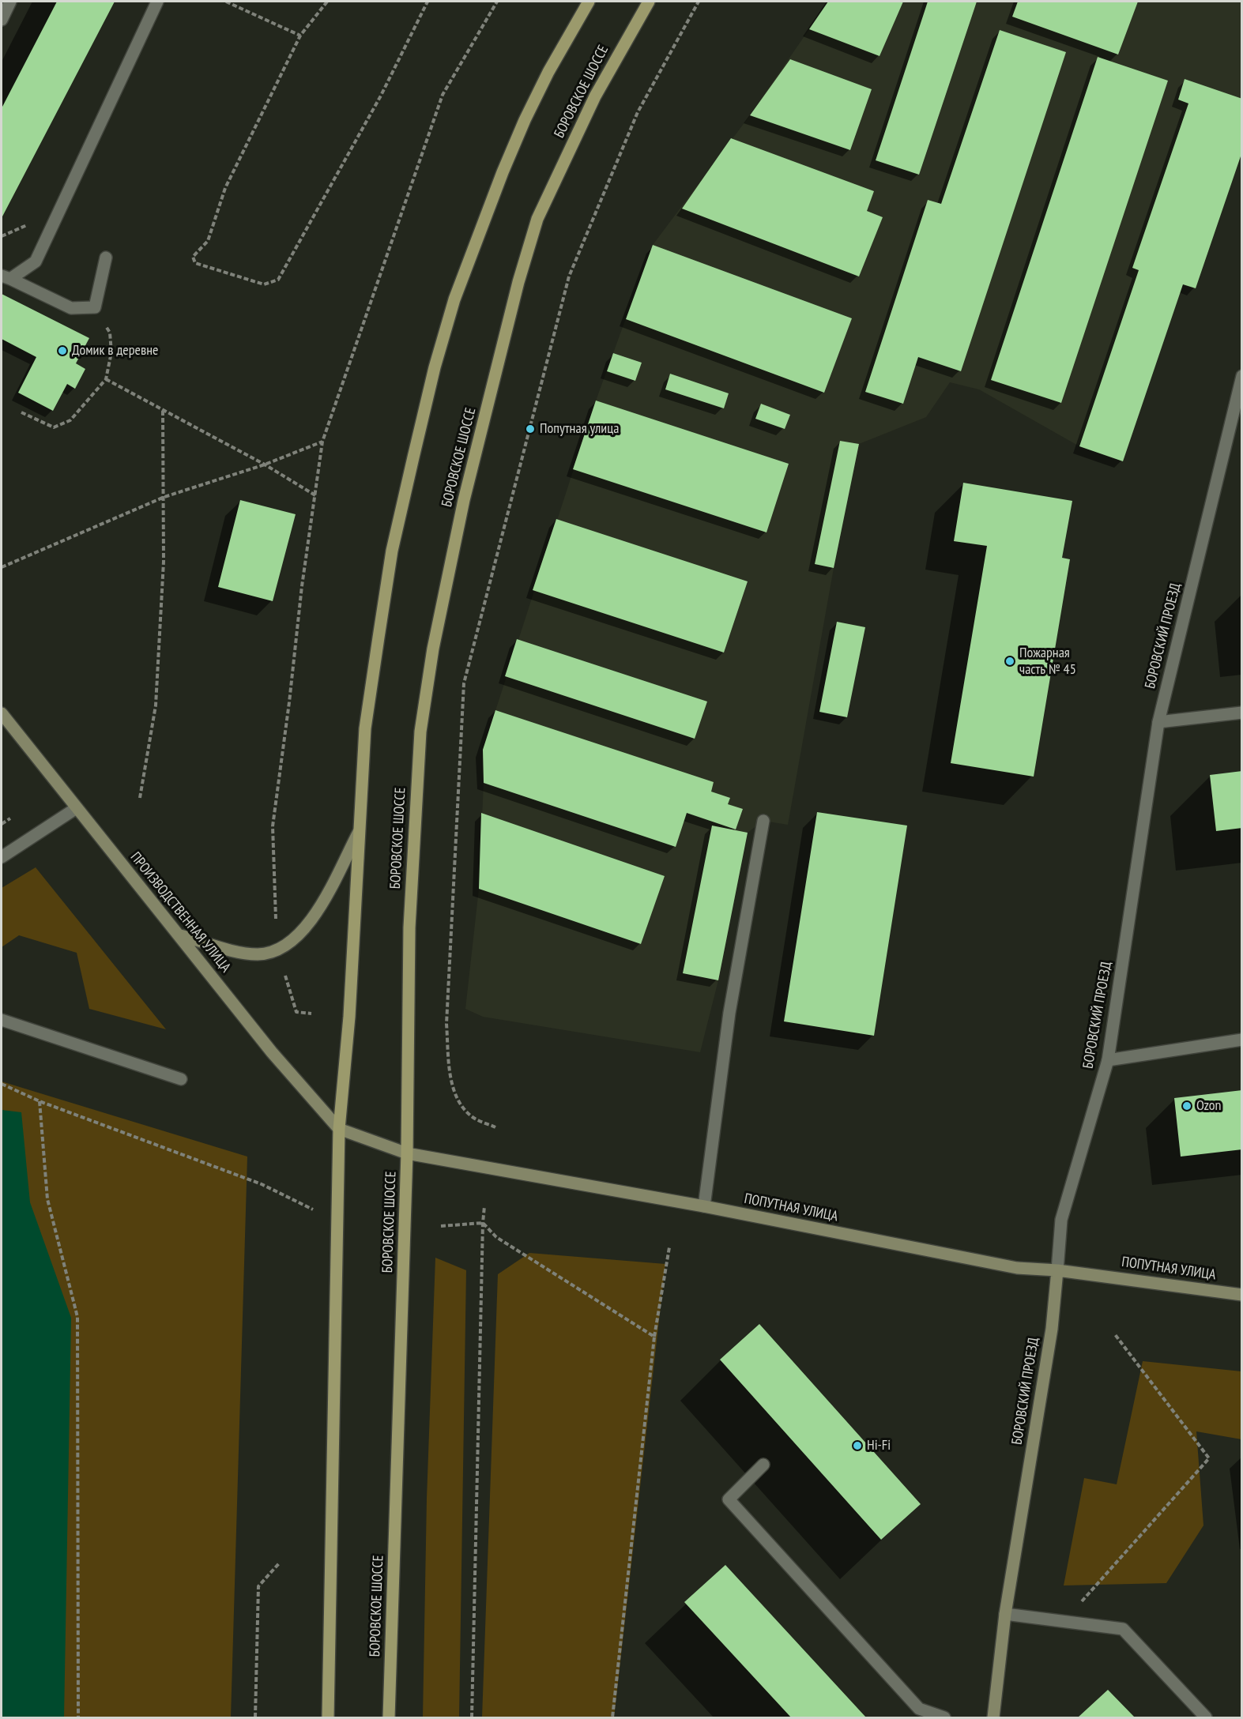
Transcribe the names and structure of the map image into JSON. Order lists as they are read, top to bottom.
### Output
{
  "streets": {
    "main road": ["БОРОВСКОЕ ШОССЕ"],
    "street": ["БОРОВСКИЙ ПРОЕЗД", "ПРОИЗВОДСТВЕННАЯ УЛИЦА", "ПОПУТНАЯ УЛИЦА"]
  },
  "crossings": [
    ["БОРОВСКОЕ ШОССЕ", "ПОПУТНАЯ УЛИЦА"],
    ["БОРОВСКИЙ ПРОЕЗД", "ПОПУТНАЯ УЛИЦА"],
    ["ПРОИЗВОДСТВЕННАЯ УЛИЦА", "ПОПУТНАЯ УЛИЦА"]
  ],
  "places": [
    "Домик в деревне",
    "Попутная улица",
    "Пожарная часть № 45",
    "Ozon",
    "Hi-Fi"
  ]
}
